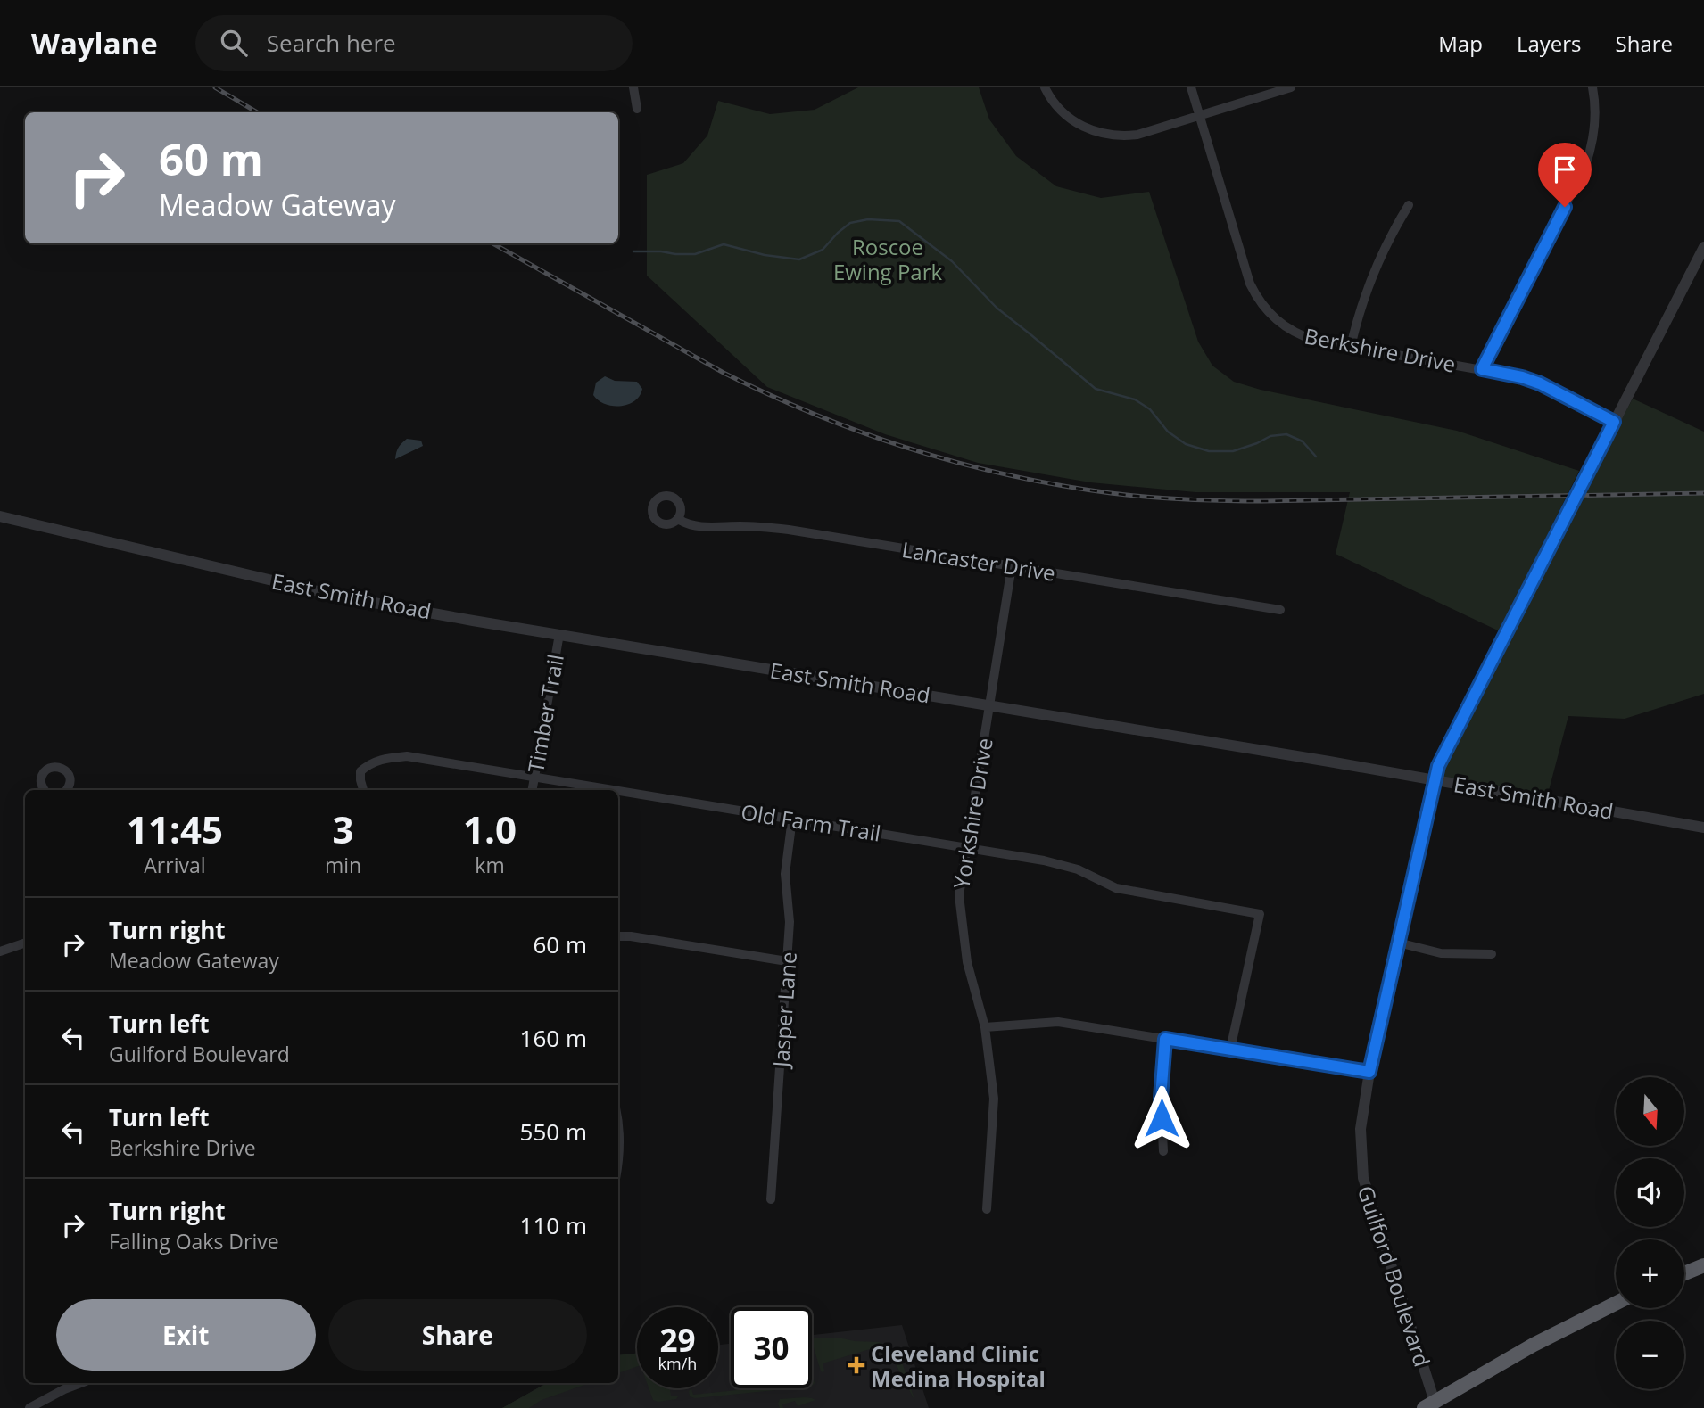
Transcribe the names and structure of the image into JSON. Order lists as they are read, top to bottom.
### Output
{
  "streets": {
    "street": [
      "Berkshire Drive",
      "Lancaster Drive",
      "East Smith Road",
      "Timber Trail",
      "Yorkshire Drive",
      "Old Farm Trail",
      "Jasper Lane",
      "Guilford Boulevard"
    ]
  },
  "crossings": [
    ["Berkshire Drive", "Guilford Boulevard"],
    ["Lancaster Drive", "Yorkshire Drive"],
    ["East Smith Road", "Timber Trail"],
    ["East Smith Road", "Yorkshire Drive"],
    ["East Smith Road", "Guilford Boulevard"],
    ["Timber Trail", "Old Farm Trail"],
    ["Yorkshire Drive", "Old Farm Trail"],
    ["Old Farm Trail", "Jasper Lane"]
  ],
  "parks": ["Roscoe Ewing Park"],
  "places": {
    "health": ["Cleveland Clinic Medina Hospital"]
  },
  "north": "bottom",
  "page": {
    "header": "Waylane",
    "search": "Search here",
    "nav": ["Map", "Layers", "Share"],
    "turn": ["60 m", "Meadow Gateway"],
    "eta": [
      "11:45",
      "Arrival",
      "3",
      "min",
      "1.0",
      "km"
    ],
    "list": [
      {
        "name": "Turn right",
        "note": "Meadow Gateway",
        "value": "60 m"
      },
      {
        "name": "Turn left",
        "note": "Guilford Boulevard",
        "value": "160 m"
      },
      {
        "name": "Turn left",
        "note": "Berkshire Drive",
        "value": "550 m"
      },
      {
        "name": "Turn right",
        "note": "Falling Oaks Drive",
        "value": "110 m"
      }
    ],
    "map_buttons": ["+", "−"],
    "buttons": ["Exit", "Share"],
    "speed": "29 km/h",
    "limit": "30"
  }
}
